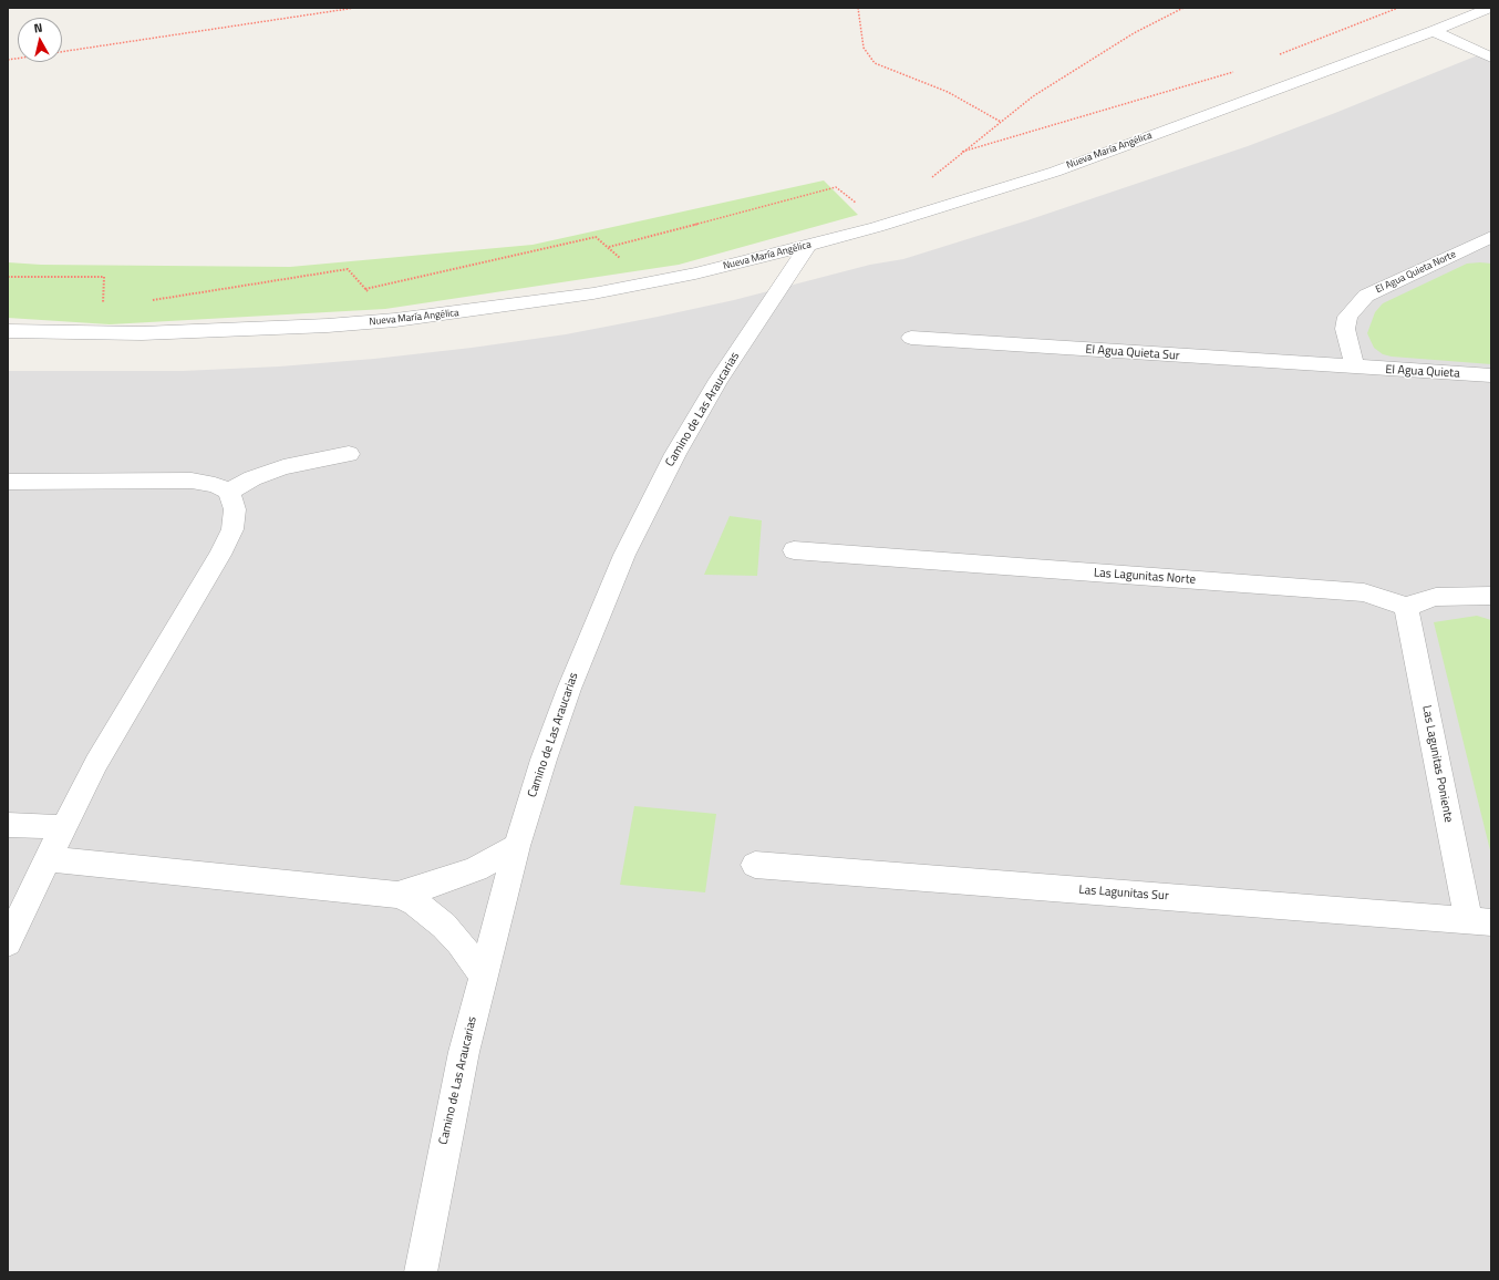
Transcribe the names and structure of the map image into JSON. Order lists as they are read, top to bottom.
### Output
{
  "streets": {
    "street": [
      "Nueva María Angélica",
      "El Agua Quieta Norte",
      "El Agua Quieta Sur",
      "El Agua Quieta",
      "Camino de Las Araucarias",
      "Las Lagunitas Norte",
      "Las Lagunitas Poniente",
      "Las Lagunitas Sur"
    ]
  },
  "crossings": [
    ["Nueva María Angélica", "Camino de Las Araucarias"],
    ["El Agua Quieta Norte", "El Agua Quieta Sur"],
    ["El Agua Quieta Norte", "El Agua Quieta"],
    ["El Agua Quieta Sur", "El Agua Quieta"],
    ["Las Lagunitas Norte", "Las Lagunitas Poniente"],
    ["Las Lagunitas Poniente", "Las Lagunitas Sur"]
  ],
  "north": "top"
}
